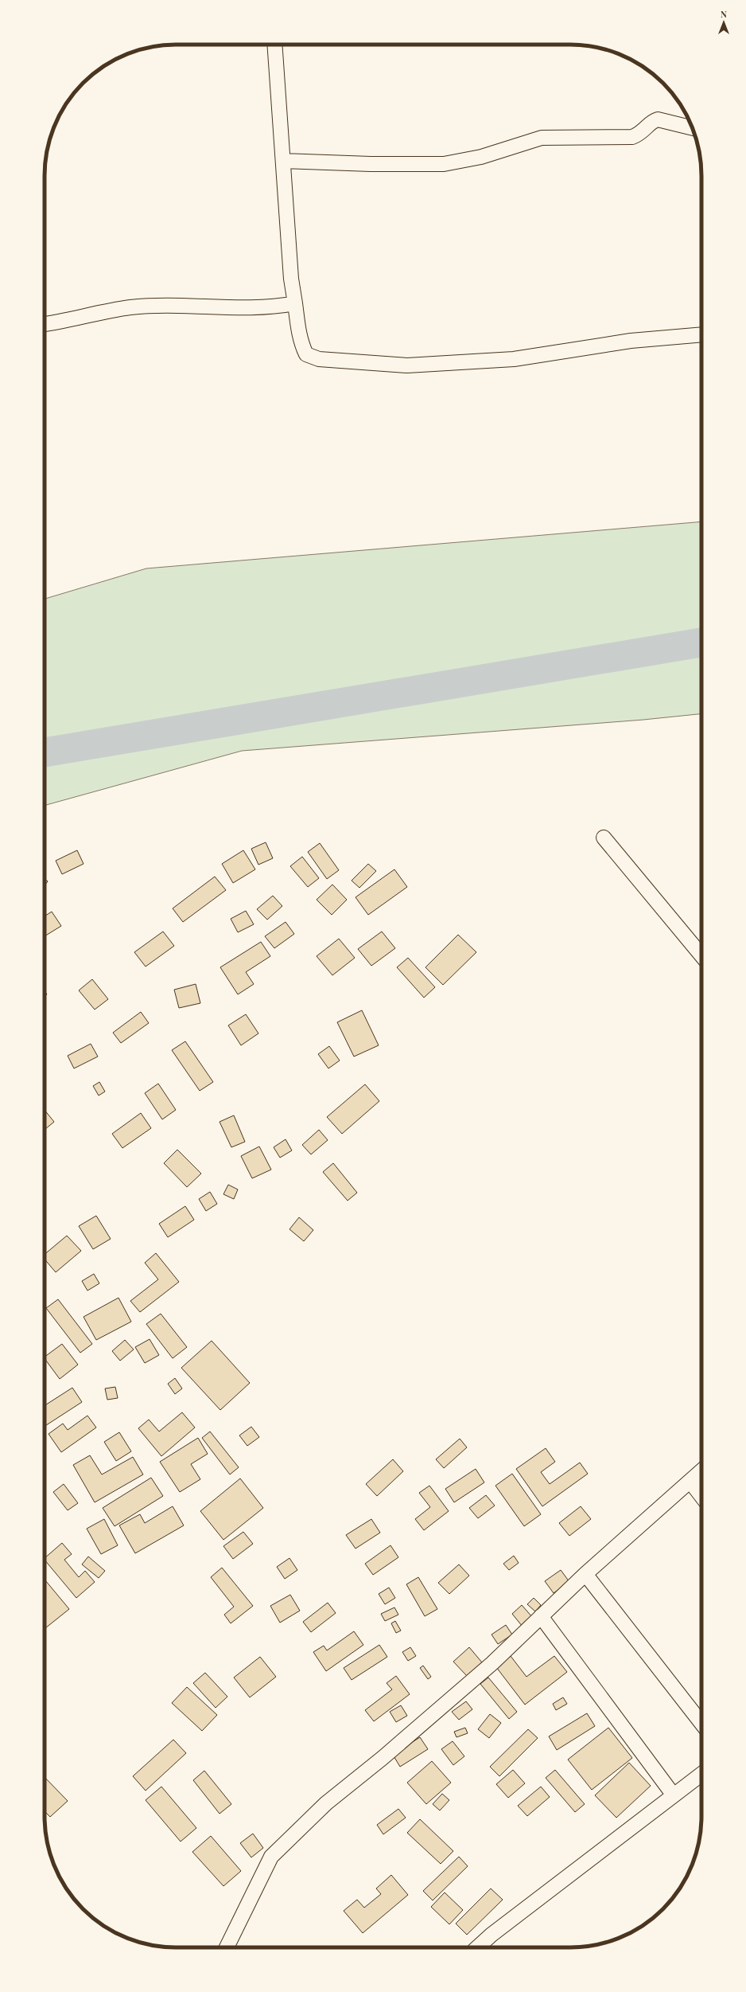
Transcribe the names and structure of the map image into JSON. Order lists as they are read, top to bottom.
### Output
{
  "north": "top"
}
